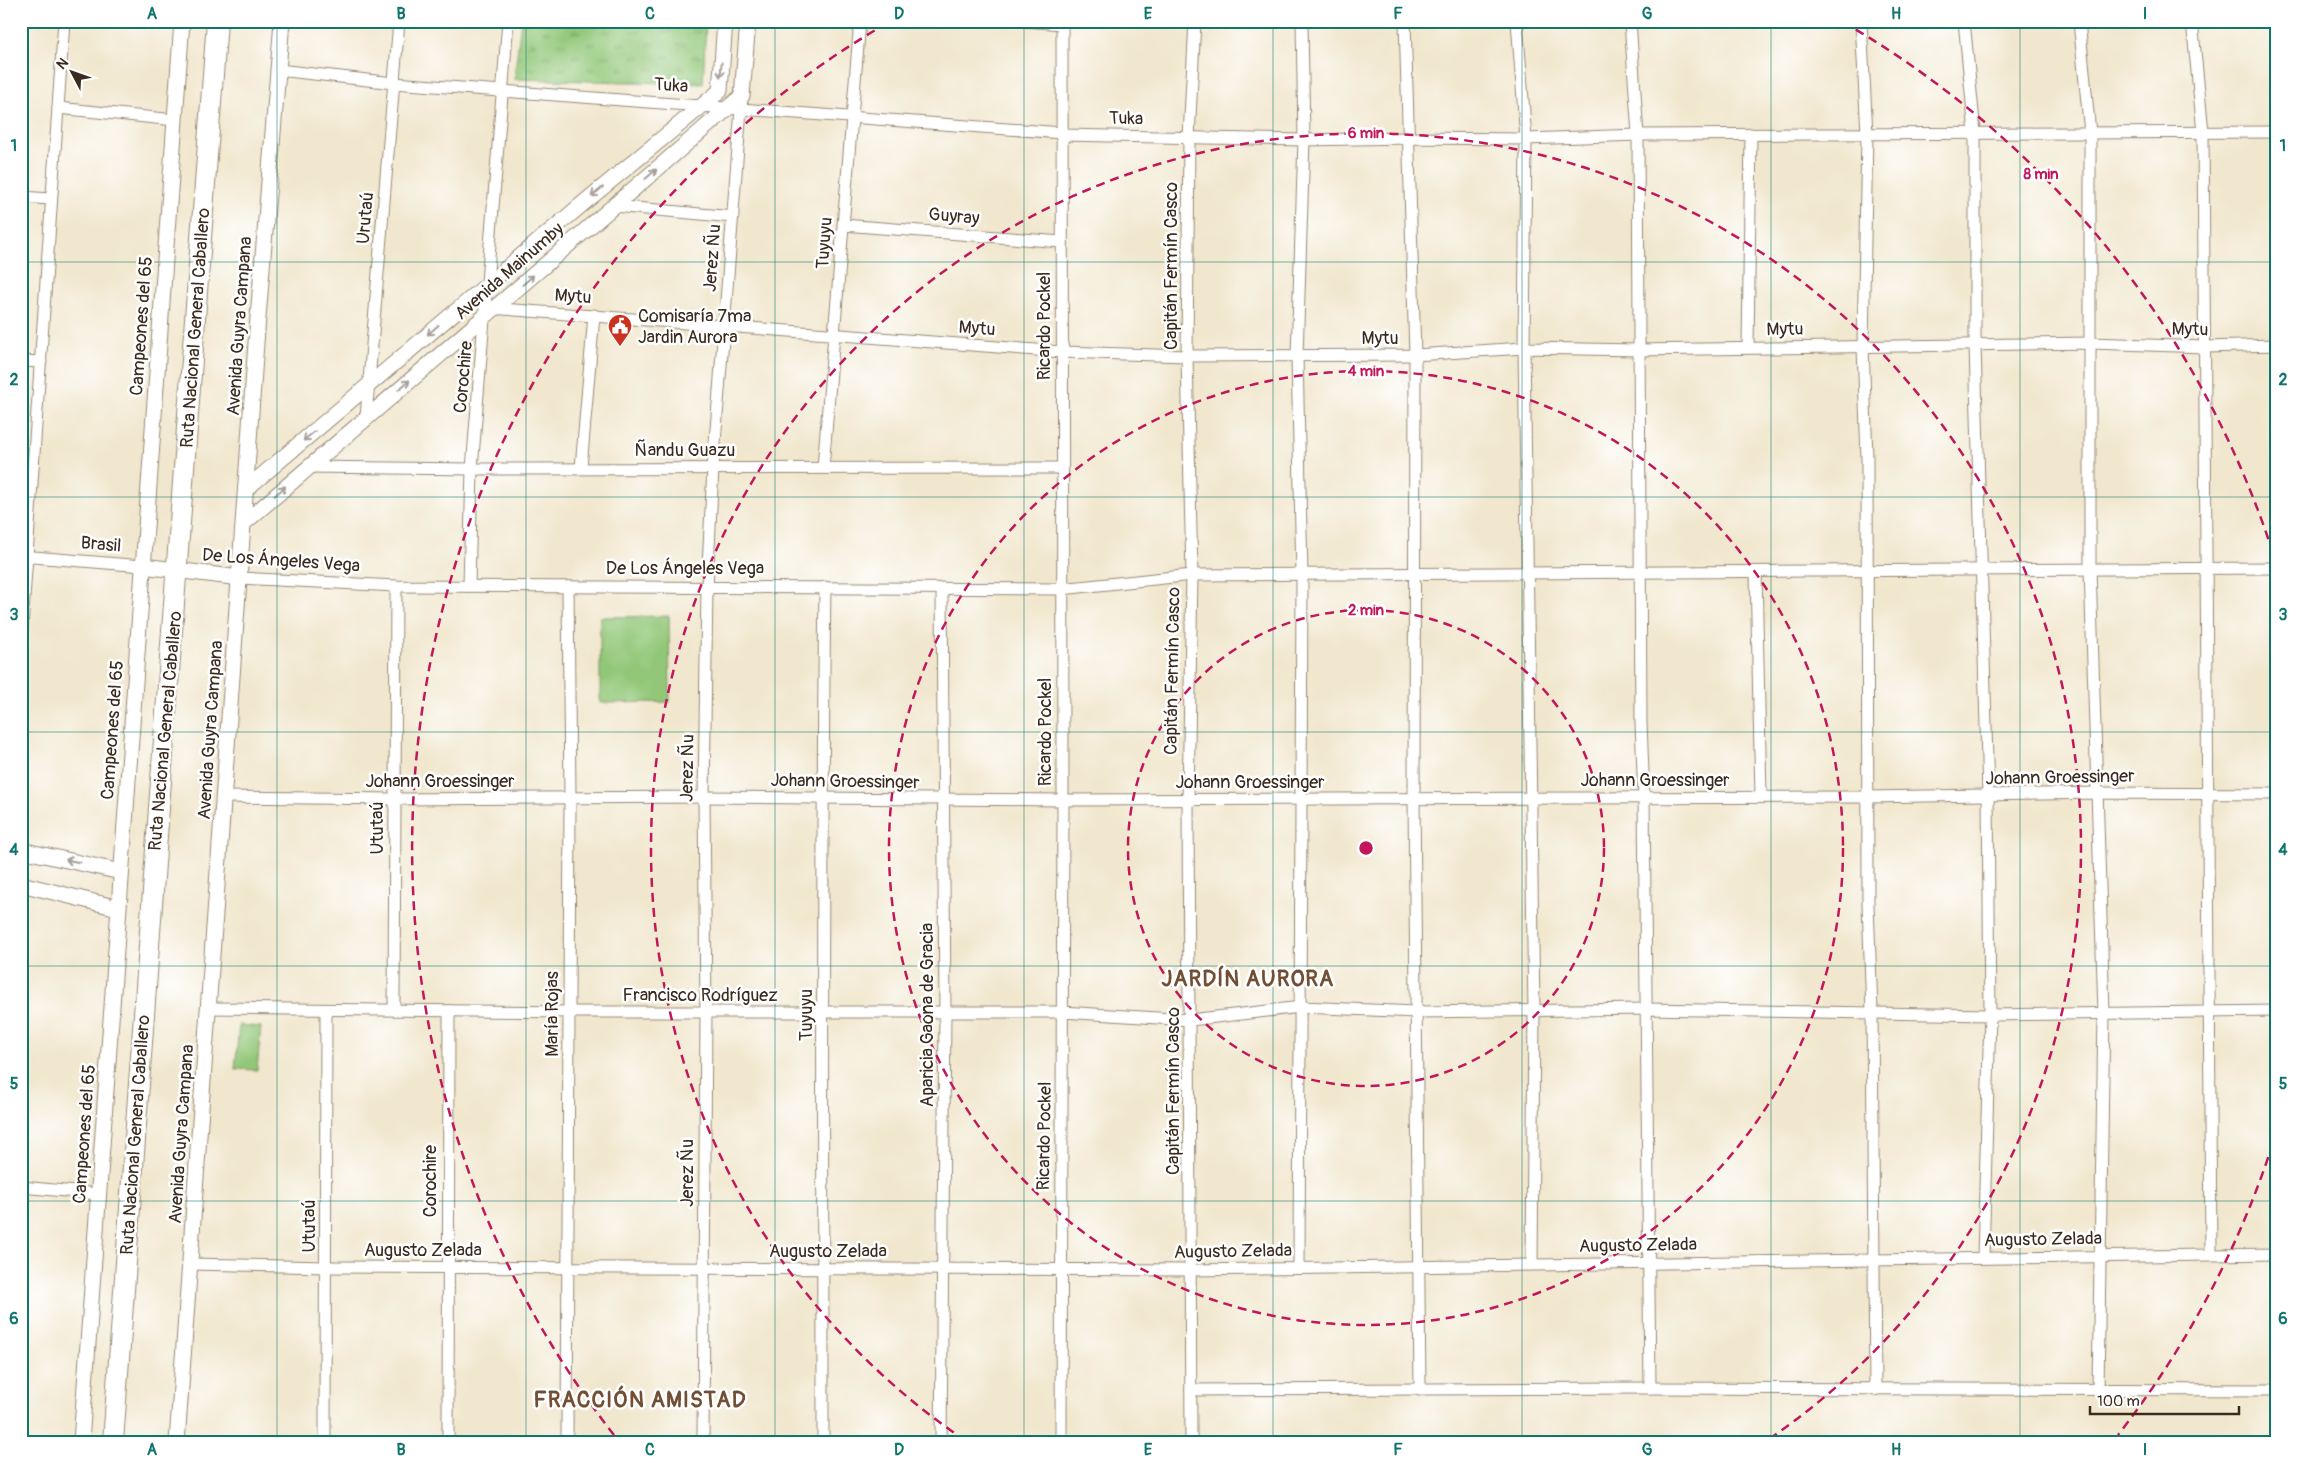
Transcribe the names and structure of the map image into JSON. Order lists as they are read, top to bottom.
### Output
{
  "streets": {
    "highway": ["Ruta Nacional General Caballero"],
    "street": [
      "Tuka",
      "Guyray",
      "Urutaú",
      "Tuyuyu",
      "Jerez Ñu",
      "Capitán Fermín Casco",
      "Avenida Mainumby",
      "Mytu",
      "Campeones del 65",
      "Avenida Guyra Campana",
      "Ricardo Pockel",
      "Corochire",
      "Ñandu Guazu",
      "Brasil",
      "De Los Ángeles Vega",
      "Johann Groessinger",
      "Ututaú",
      "Francisco Rodríguez",
      "María Rojas",
      "Aparicia Gaona de Gracia",
      "Augusto Zelada"
    ]
  },
  "crossings": [
    ["Tuka", "Urutaú"],
    ["Tuka", "Tuyuyu"],
    ["Tuka", "Jerez Ñu"],
    ["Tuka", "Capitán Fermín Casco"],
    ["Tuka", "Avenida Mainumby"],
    ["Tuka", "Avenida Guyra Campana"],
    ["Tuka", "Ricardo Pockel"],
    ["Tuka", "Corochire"],
    ["Guyray", "Tuyuyu"],
    ["Guyray", "Ricardo Pockel"],
    ["Urutaú", "Avenida Mainumby"],
    ["Tuyuyu", "Mytu"],
    ["Tuyuyu", "Ñandu Guazu"],
    ["Tuyuyu", "De Los Ángeles Vega"],
    ["Tuyuyu", "Johann Groessinger"],
    ["Tuyuyu", "Francisco Rodríguez"],
    ["Tuyuyu", "Augusto Zelada"],
    ["Jerez Ñu", "Avenida Mainumby"],
    ["Jerez Ñu", "Mytu"],
    ["Jerez Ñu", "Ñandu Guazu"],
    ["Jerez Ñu", "De Los Ángeles Vega"],
    ["Jerez Ñu", "Johann Groessinger"],
    ["Jerez Ñu", "Francisco Rodríguez"],
    ["Jerez Ñu", "Augusto Zelada"],
    ["Capitán Fermín Casco", "Mytu"],
    ["Capitán Fermín Casco", "De Los Ángeles Vega"],
    ["Capitán Fermín Casco", "Johann Groessinger"],
    ["Capitán Fermín Casco", "Francisco Rodríguez"],
    ["Capitán Fermín Casco", "Augusto Zelada"],
    ["Avenida Mainumby", "Mytu"],
    ["Avenida Mainumby", "Avenida Guyra Campana"],
    ["Avenida Mainumby", "Corochire"],
    ["Avenida Mainumby", "Ñandu Guazu"],
    ["Mytu", "Ricardo Pockel"],
    ["Mytu", "Corochire"],
    ["Campeones del 65", "Brasil"],
    ["Avenida Guyra Campana", "De Los Ángeles Vega"],
    ["Avenida Guyra Campana", "Johann Groessinger"],
    ["Avenida Guyra Campana", "Francisco Rodríguez"],
    ["Avenida Guyra Campana", "Augusto Zelada"],
    ["Ricardo Pockel", "Ñandu Guazu"],
    ["Ricardo Pockel", "De Los Ángeles Vega"],
    ["Ricardo Pockel", "Johann Groessinger"],
    ["Ricardo Pockel", "Francisco Rodríguez"],
    ["Ricardo Pockel", "Augusto Zelada"],
    ["Ruta Nacional General Caballero", "Brasil"],
    ["Ruta Nacional General Caballero", "De Los Ángeles Vega"],
    ["Corochire", "Ñandu Guazu"],
    ["Corochire", "De Los Ángeles Vega"],
    ["Corochire", "Francisco Rodríguez"],
    ["Corochire", "Augusto Zelada"],
    ["Brasil", "De Los Ángeles Vega"],
    ["De Los Ángeles Vega", "Ututaú"],
    ["De Los Ángeles Vega", "María Rojas"],
    ["De Los Ángeles Vega", "Aparicia Gaona de Gracia"],
    ["Johann Groessinger", "Ututaú"],
    ["Johann Groessinger", "María Rojas"],
    ["Johann Groessinger", "Aparicia Gaona de Gracia"],
    ["Ututaú", "Francisco Rodríguez"],
    ["Ututaú", "Augusto Zelada"],
    ["Francisco Rodríguez", "María Rojas"],
    ["Francisco Rodríguez", "Aparicia Gaona de Gracia"],
    ["María Rojas", "Augusto Zelada"],
    ["Aparicia Gaona de Gracia", "Augusto Zelada"]
  ],
  "districts": ["JARDÍN AURORA", "FRACCIÓN AMISTAD"],
  "places": {
    "public building": ["Comisaría 7ma Jardin Aurora"]
  },
  "scale_bar": "100 m",
  "north": "top left",
  "grid": {
    "columns": [
      "A",
      "B",
      "C",
      "D",
      "E",
      "F",
      "G",
      "H",
      "I"
    ],
    "rows": [
      "1",
      "2",
      "3",
      "4",
      "5",
      "6"
    ]
  },
  "rings": [
    "6 min",
    "8 min",
    "4 min",
    "2 min"
  ]
}
